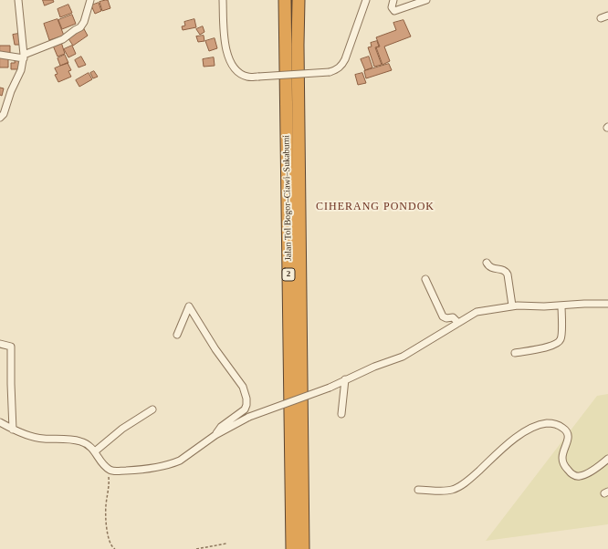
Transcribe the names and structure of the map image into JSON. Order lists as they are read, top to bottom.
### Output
{
  "streets": {
    "highway": ["Jalan Tol Bogor–Ciawi–Sukabumi", "2"]
  },
  "districts": ["CIHERANG PONDOK"]
}
